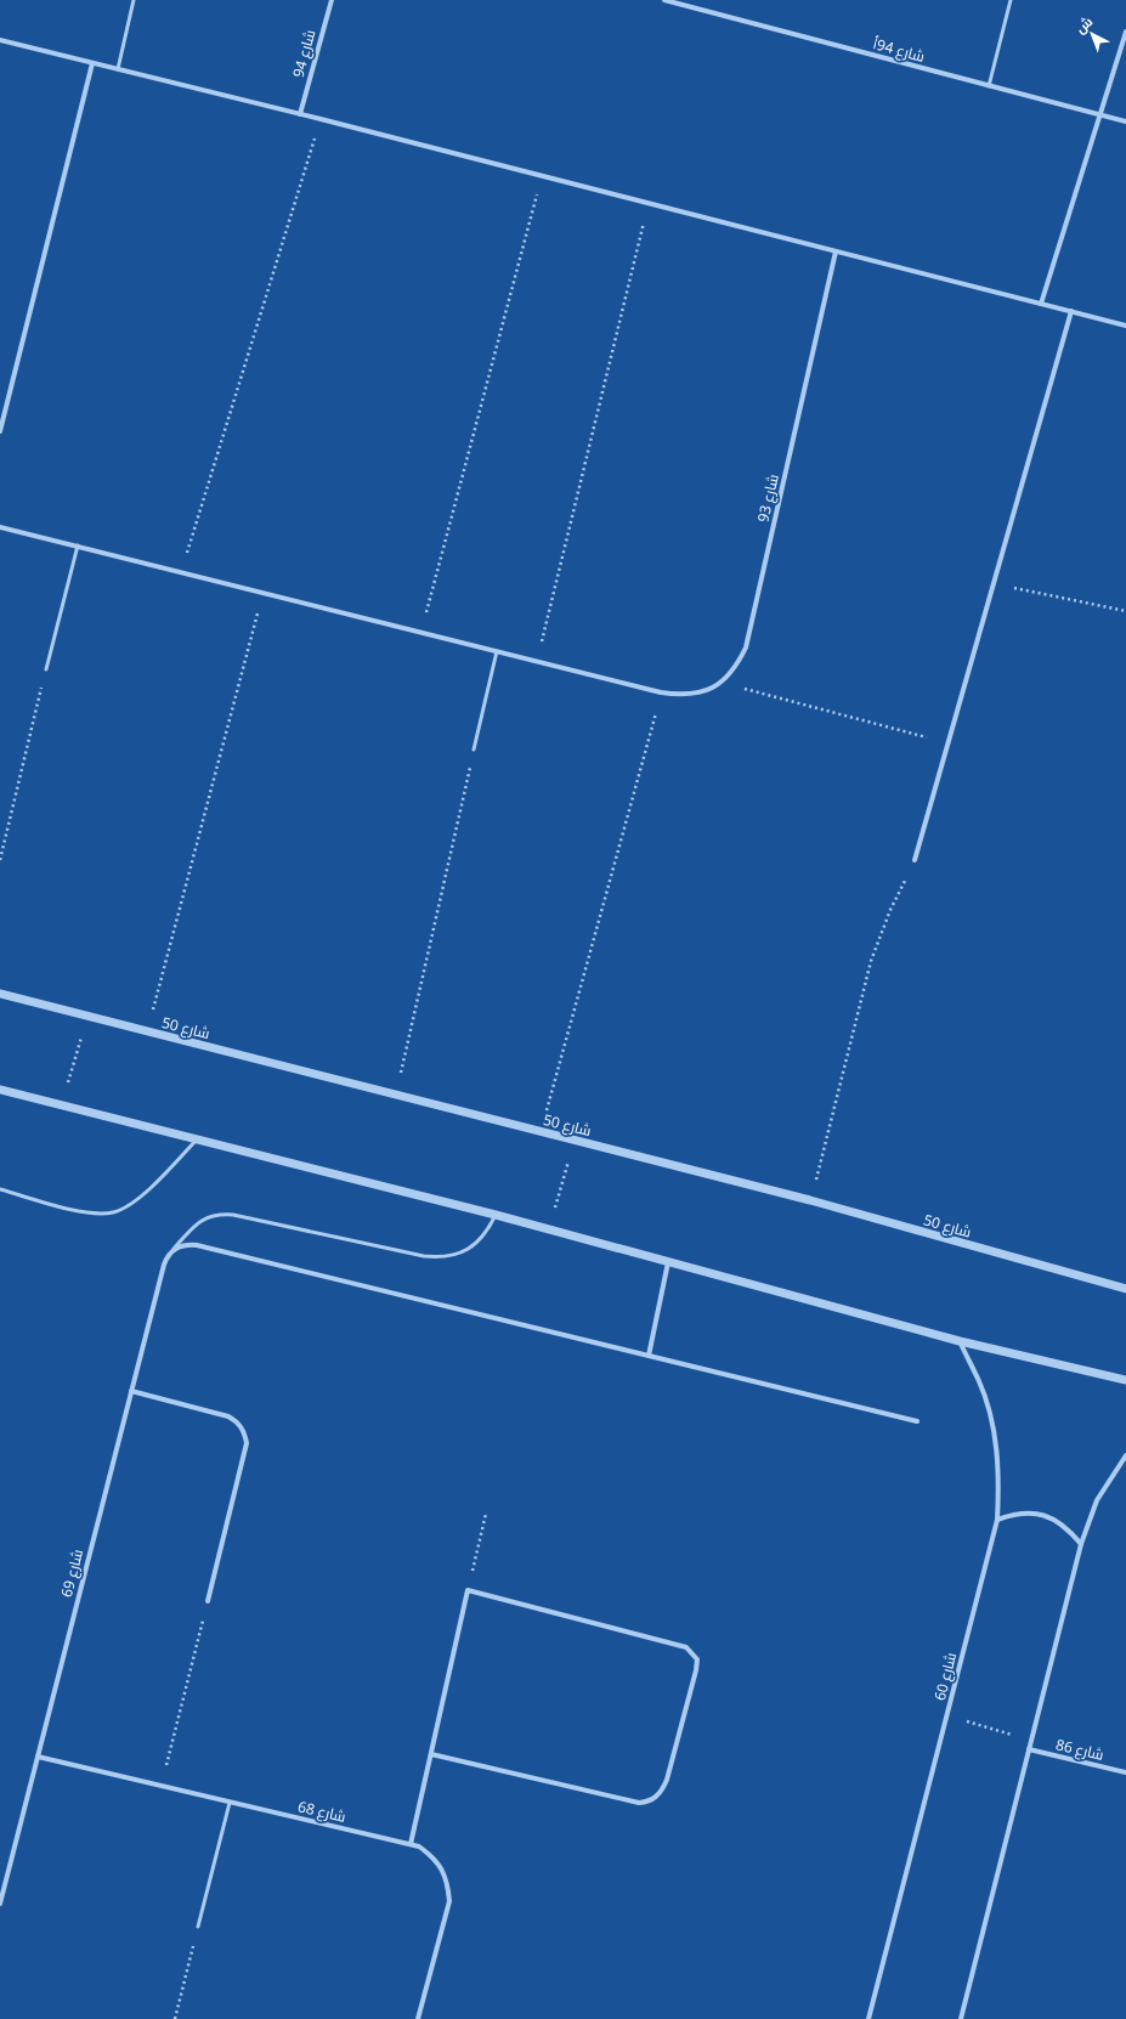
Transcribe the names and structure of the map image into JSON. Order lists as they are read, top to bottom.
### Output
{
  "streets": {
    "street": [
      "شارع 94أ",
      "شارع 94",
      "شارع 93",
      "شارع 50",
      "شارع 69",
      "شارع 60",
      "شارع 86",
      "شارع 68"
    ]
  },
  "crossings": [
    ["شارع 69", "شارع 68"]
  ],
  "north": "top left"
}
